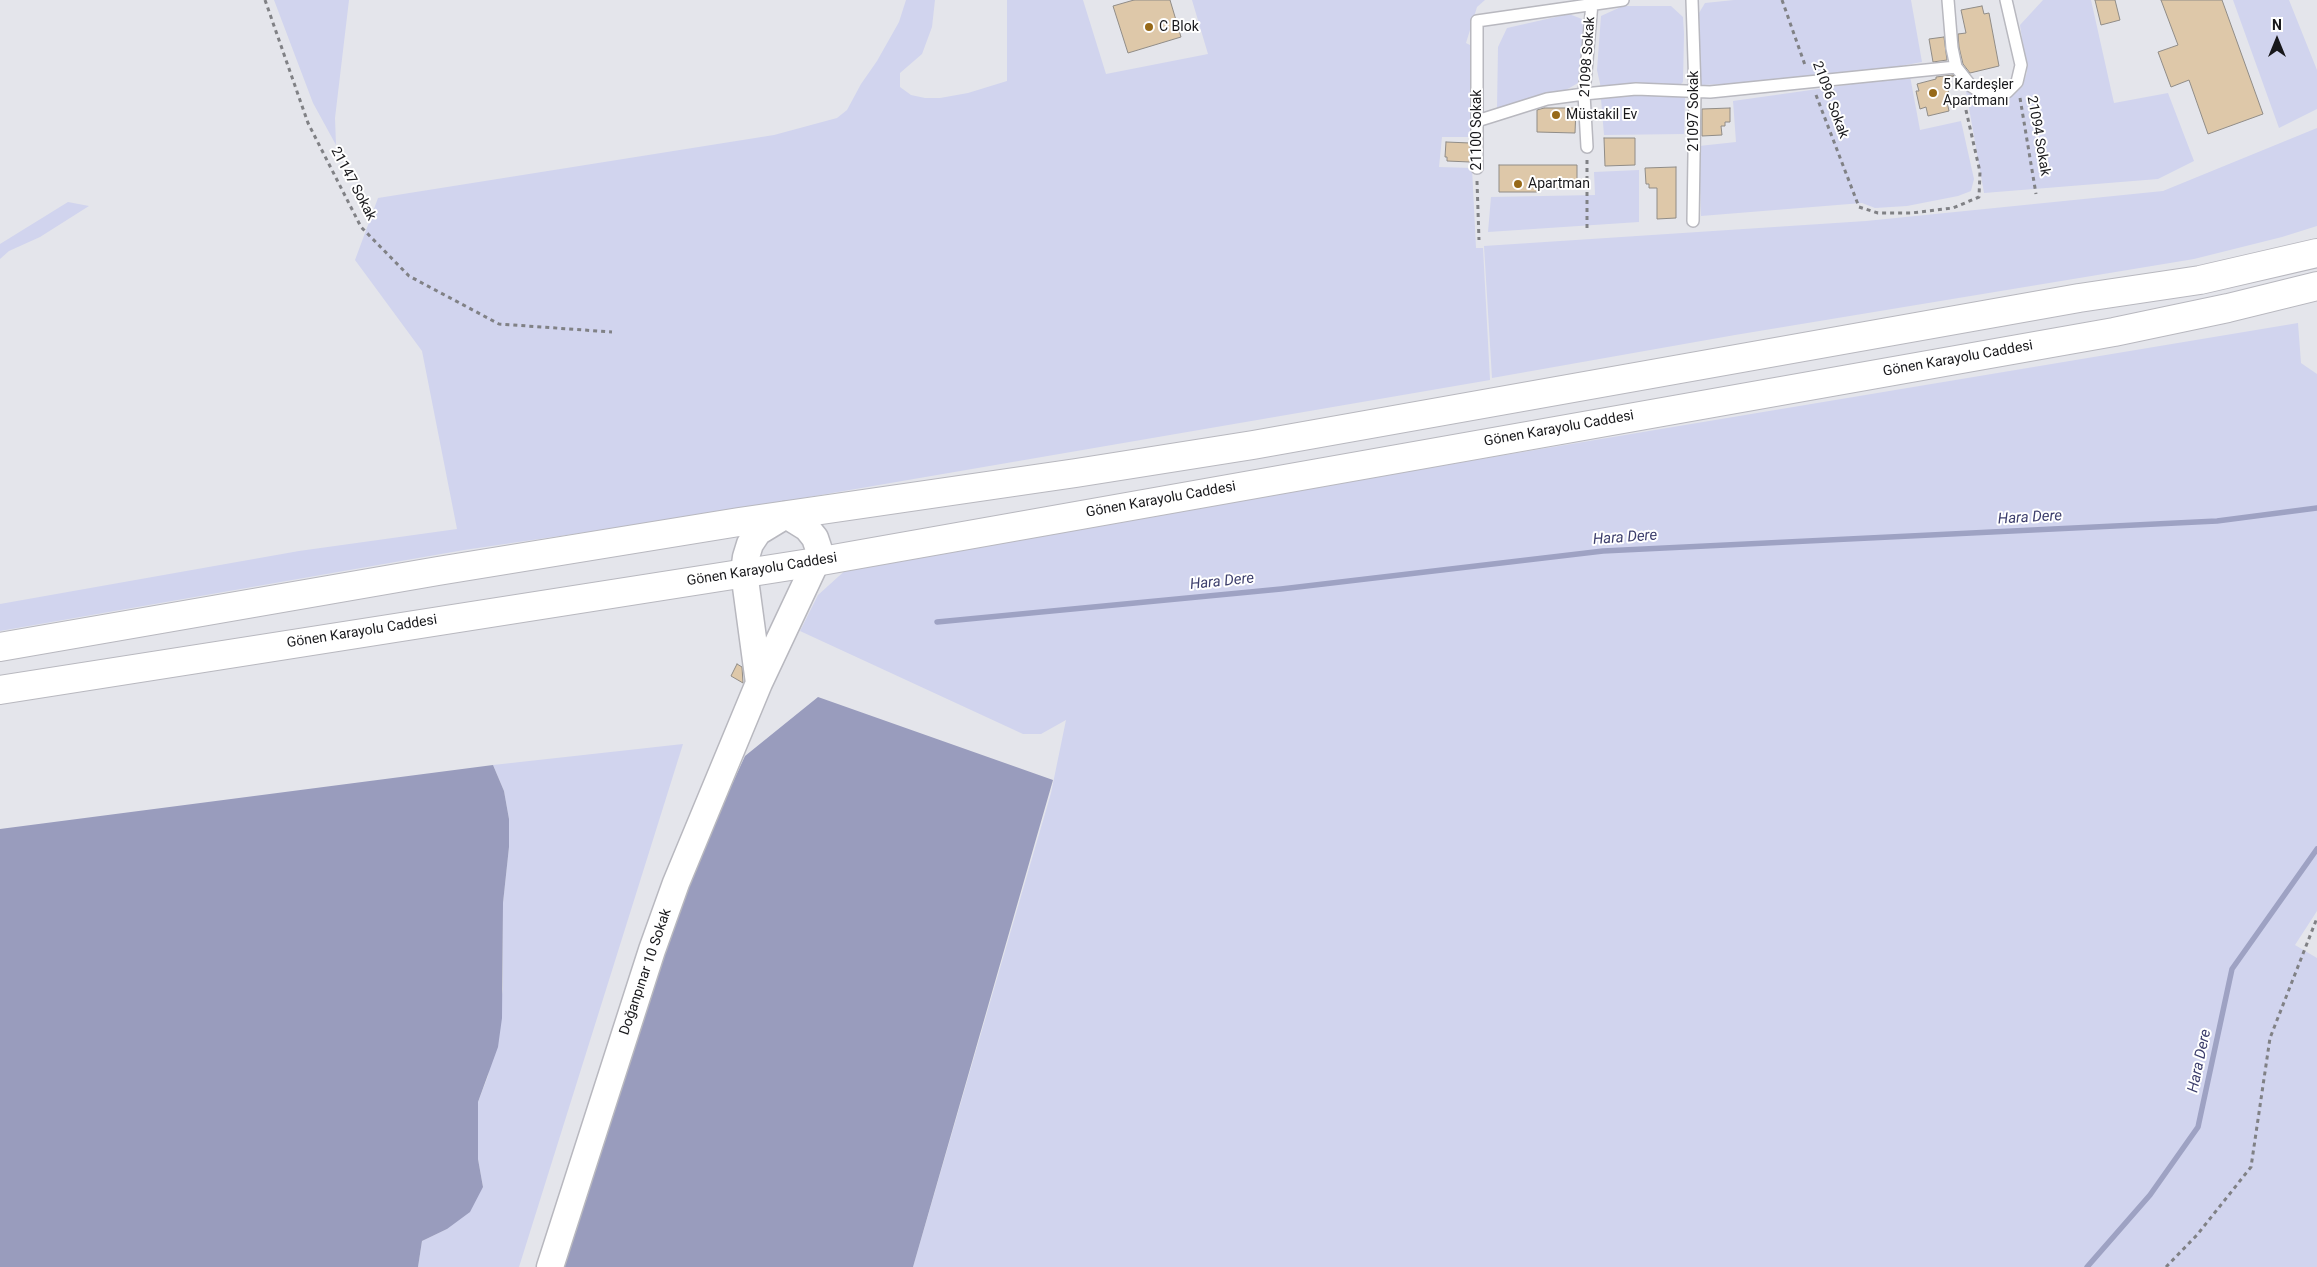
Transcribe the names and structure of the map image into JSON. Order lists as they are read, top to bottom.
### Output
{
  "streets": {
    "highway": ["Gönen Karayolu Caddesi"],
    "street": ["Doğanpınar 10 Sokak"],
    "lane": ["21098 Sokak", "21097 Sokak", "21100 Sokak"],
    "path": ["21096 Sokak", "21094 Sokak", "21147 Sokak"]
  },
  "crossings": [
    ["21098 Sokak", "21100 Sokak"],
    ["Gönen Karayolu Caddesi", "Doğanpınar 10 Sokak"]
  ],
  "water": ["Hara Dere"],
  "places": [
    "C Blok",
    "5 Kardeşler Apartmanı",
    "Müstakil Ev",
    "Apartman"
  ],
  "north": "top"
}
